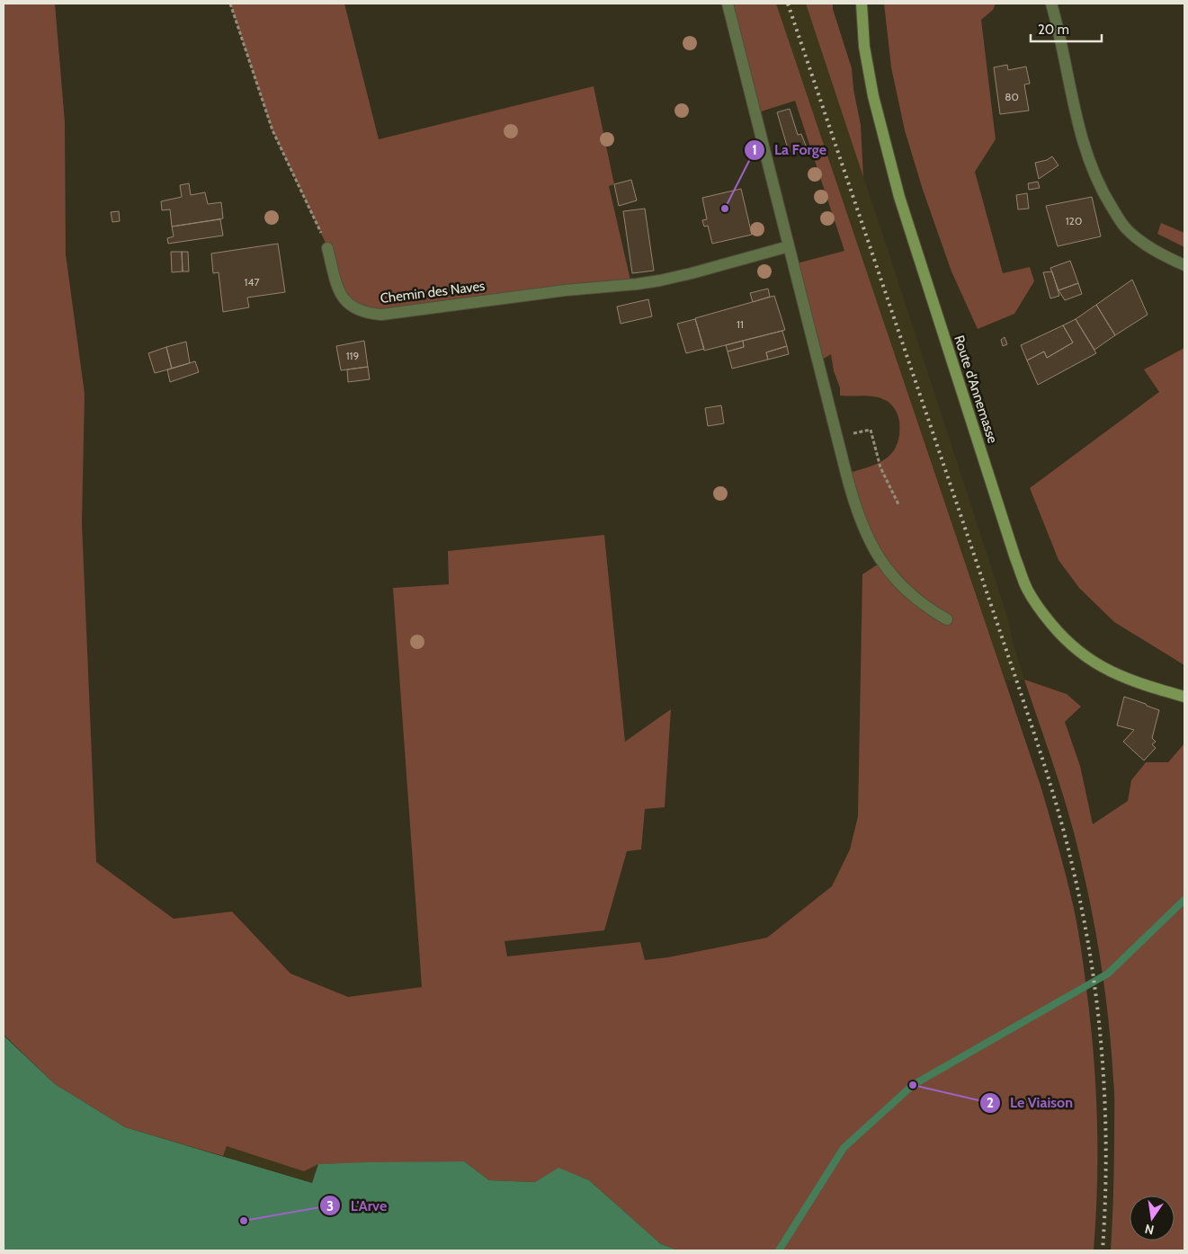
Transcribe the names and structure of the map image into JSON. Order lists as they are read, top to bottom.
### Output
{
  "streets": {
    "main road": ["Route d'Annemasse"],
    "street": ["Chemin des Naves"]
  },
  "places": ["La Forge", "Le Viaison", "L'Arve"],
  "house_numbers": [
    "80",
    "120",
    "147",
    "11",
    "119"
  ],
  "scale_bar": "20 m",
  "north": "bottom"
}
